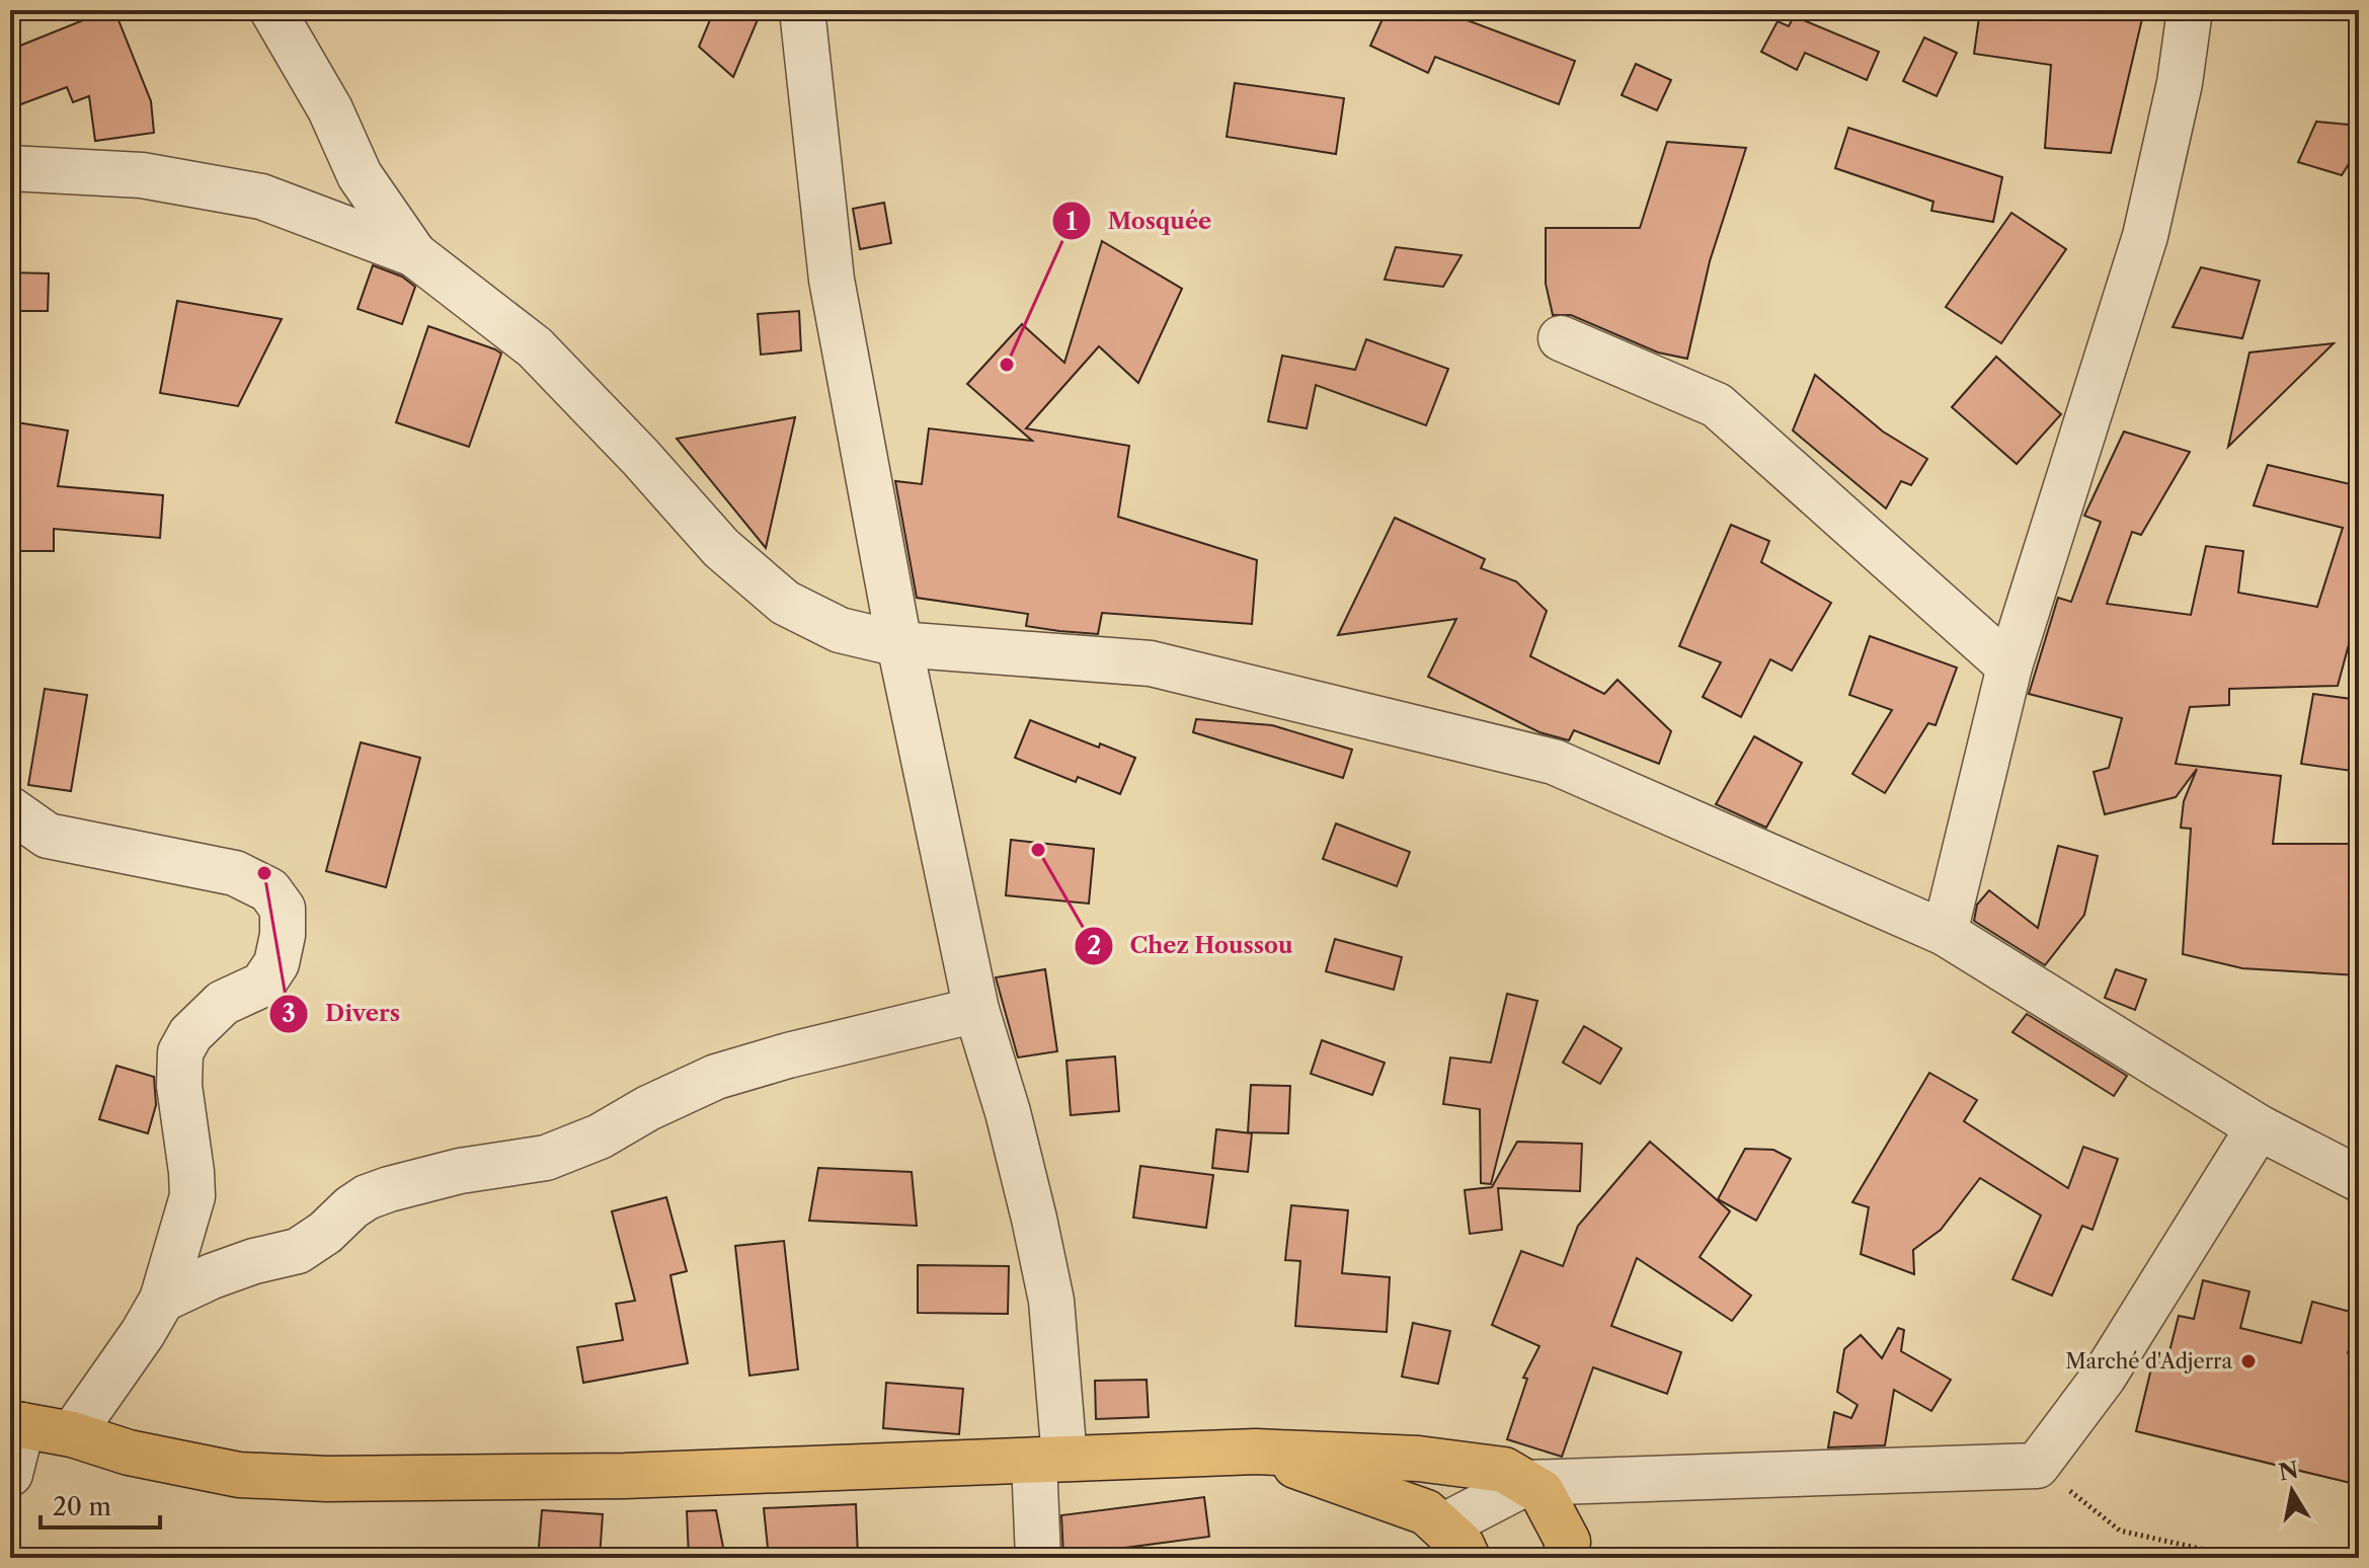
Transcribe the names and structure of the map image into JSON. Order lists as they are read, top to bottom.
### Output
{
  "places": [
    "Mosquée",
    "Chez Houssou",
    "Divers",
    "Marché d'Adjerra"
  ],
  "scale_bar": "20 m",
  "north": "top"
}
